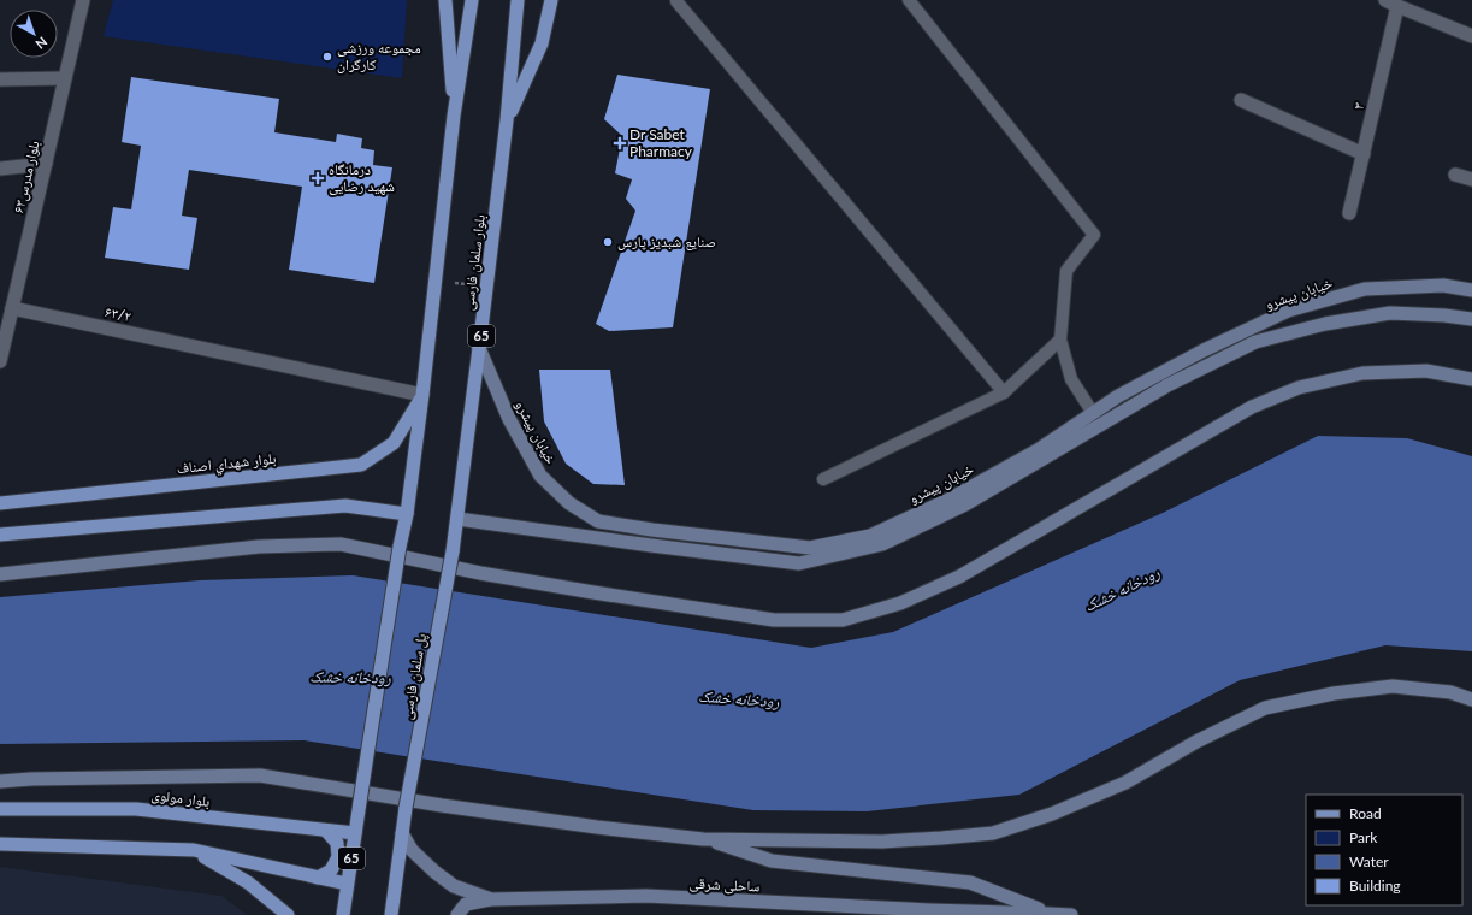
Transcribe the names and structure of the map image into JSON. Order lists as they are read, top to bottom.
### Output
{
  "streets": {
    "main road": [
      "بلوار سلمان فارسی",
      "خیابان پیشرو",
      "65",
      "بلوار شهداي اصناف",
      "پل سلمان فارسی",
      "بلوار مولوی",
      "ساحلی شرقی"
    ],
    "street": ["۳", "بلوار مدرس۶۳", "۶۳/۲"]
  },
  "crossings": [
    ["بلوار مدرس۶۳", "۶۳/۲"],
    ["بلوار سلمان فارسی", "خیابان پیشرو"],
    ["بلوار سلمان فارسی", "پل سلمان فارسی"],
    ["۶۳/۲", "65"],
    ["۶۳/۲", "بلوار شهداي اصناف"],
    ["65", "بلوار شهداي اصناف"],
    ["65", "پل سلمان فارسی"],
    ["65", "بلوار مولوی"],
    ["65", "ساحلی شرقی"],
    ["پل سلمان فارسی", "ساحلی شرقی"]
  ],
  "water": ["رودخانه خشک"],
  "places": {
    "other": ["مجموعه ورزشی کارگران", "صنایع شبدیز پارس"],
    "health": ["Dr Sabet Pharmacy", "درمانگاه شهید رضایی"]
  },
  "legend": [
    "Road",
    "Park",
    "Water",
    "Building"
  ],
  "north": "bottom right"
}
